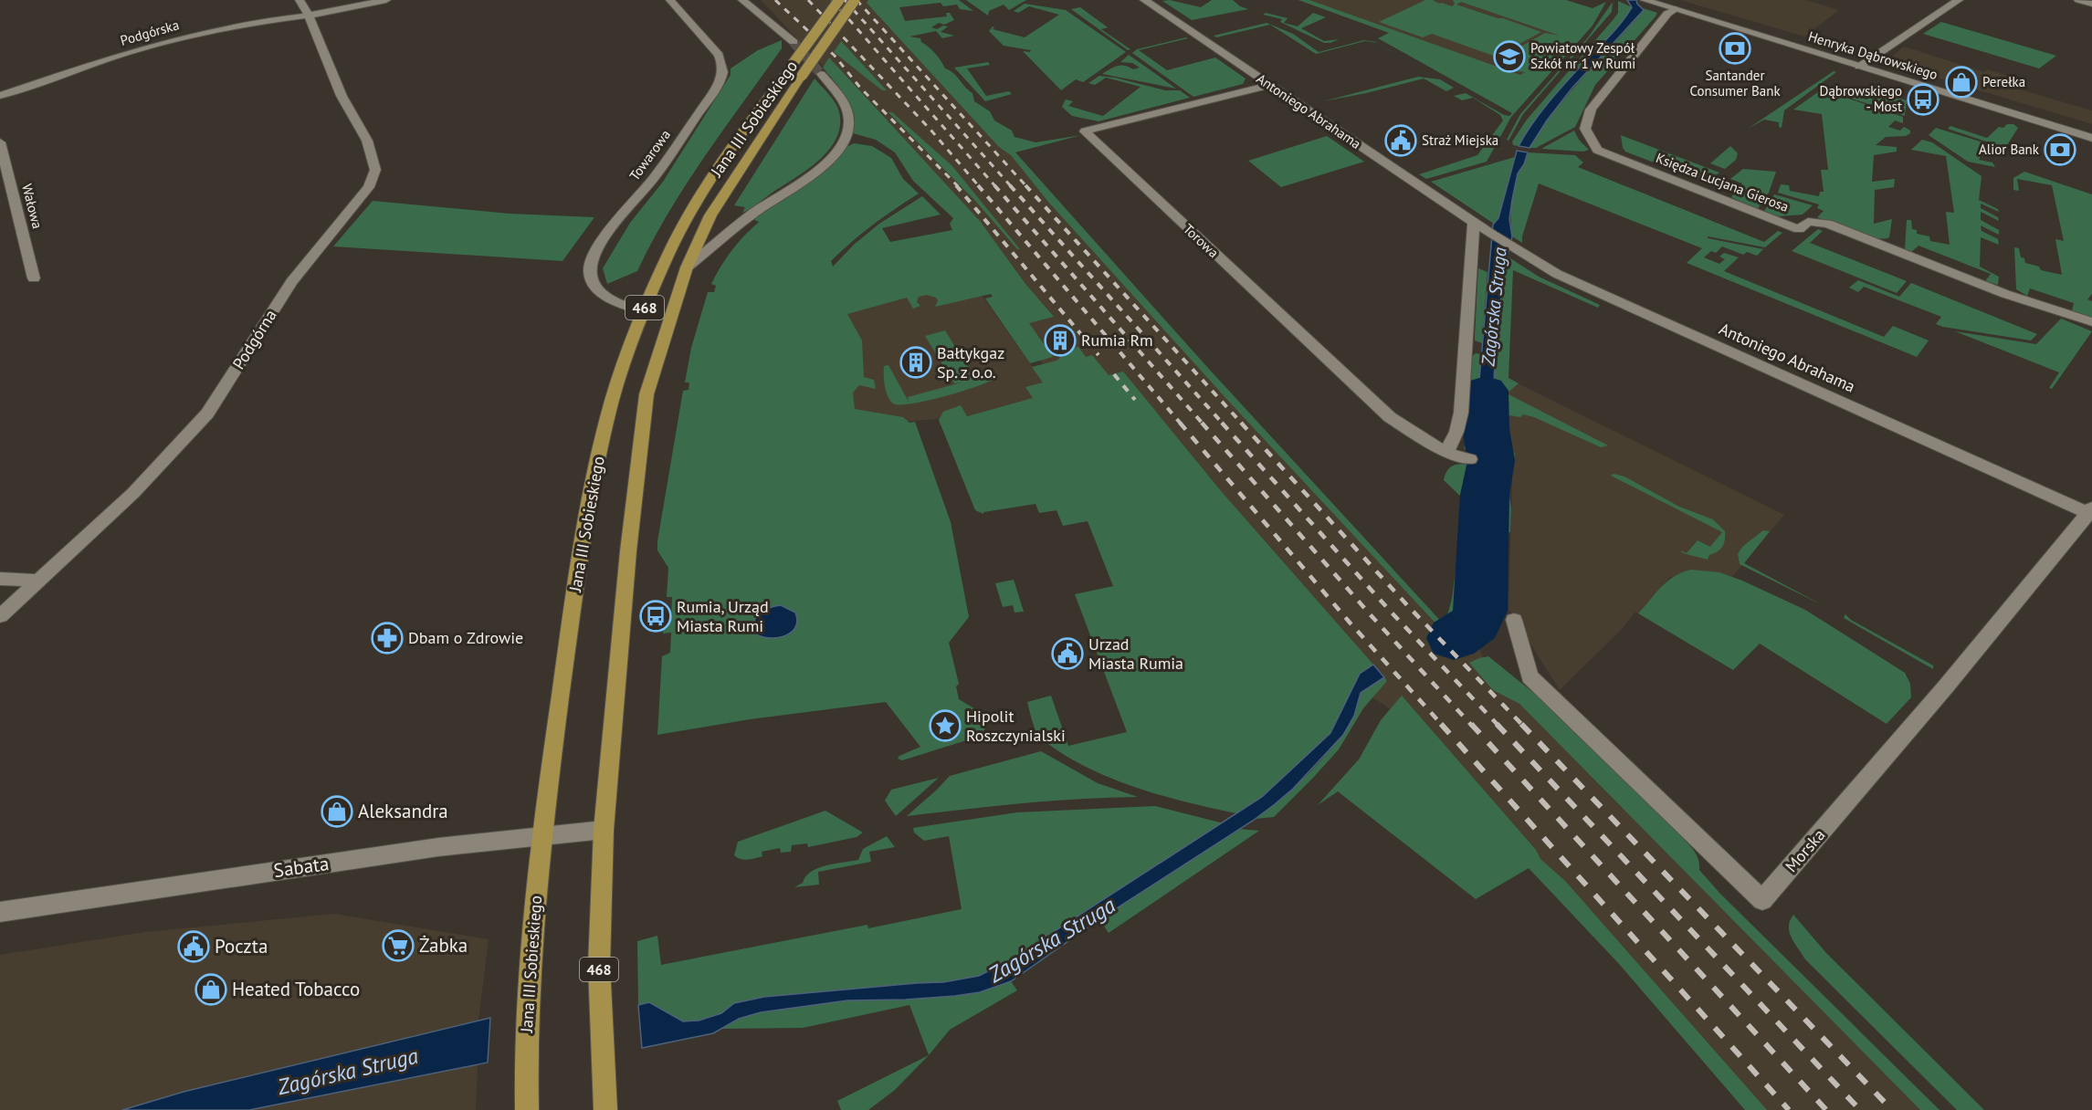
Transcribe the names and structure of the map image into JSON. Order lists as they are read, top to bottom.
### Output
{
  "streets": {
    "main road": ["Jana III Sobieskiego", "468"],
    "street": [
      "Podgórska",
      "Henryka Dąbrowskiego",
      "Antoniego Abrahama",
      "Towarowa",
      "Księdza Lucjana Gierosa",
      "Wałowa",
      "Torowa",
      "Podgórna",
      "Morska",
      "Sabata"
    ]
  },
  "crossings": [
    ["Podgórska", "Podgórna"],
    ["Henryka Dąbrowskiego", "Księdza Lucjana Gierosa"],
    ["Antoniego Abrahama", "Torowa"],
    ["Antoniego Abrahama", "Morska"],
    ["Jana III Sobieskiego", "Towarowa"],
    ["Jana III Sobieskiego", "Sabata"]
  ],
  "water": ["Zagórska Struga"],
  "places": {
    "bank": ["Santander Consumer Bank", "Alior Bank"],
    "school or university": ["Powiatowy Zespół Szkół nr 1 w Rumi"],
    "shop": ["Perełka", "Aleksandra", "Heated Tobacco"],
    "bus stop": ["Dąbrowskiego - Most", "Rumia, Urząd Miasta Rumi"],
    "public building": ["Straż Miejska", "Urzad Miasta Rumia", "Poczta"],
    "building": ["Rumia Rm", "Bałtykgaz Sp. z o.o."],
    "pharmacy": ["Dbam o Zdrowie"],
    "place": ["Hipolit Roszczynialski"],
    "supermarket": ["Żabka"]
  }
}
